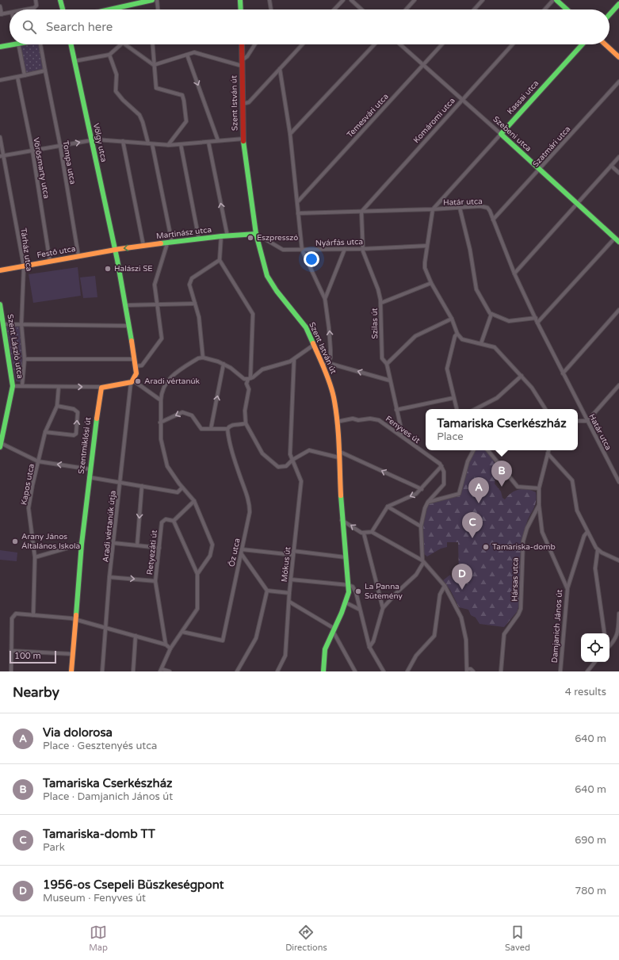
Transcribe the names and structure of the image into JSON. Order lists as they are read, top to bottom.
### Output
{
  "streets": {
    "street": [
      "Kassai utca",
      "Szent István út",
      "Temesvári utca",
      "Komáromi utca",
      "Szebeni utca",
      "Völgy utca",
      "Szatmári utca",
      "Tompa utca",
      "Vörösmarty utca",
      "Határ utca",
      "Martinász utca",
      "Nyárfás utca",
      "Tárház utca",
      "Festő utca",
      "Szilas út",
      "Szent László utca",
      "Fenyves út",
      "Szentmiklósi út",
      "Kapos utca",
      "Aradi vértanúk útja",
      "Retyezáti út",
      "Őz utca",
      "Mókus út",
      "Hársas utca",
      "Damjanich János út"
    ]
  },
  "crossings": [
    ["Kassai utca", "Szebeni utca"],
    ["Kassai utca", "Határ utca"],
    ["Szent István út", "Martinász utca"],
    ["Szent István út", "Nyárfás utca"],
    ["Szent István út", "Fenyves út"],
    ["Temesvári utca", "Szebeni utca"],
    ["Komáromi utca", "Szebeni utca"],
    ["Komáromi utca", "Határ utca"],
    ["Komáromi utca", "Szilas út"],
    ["Szebeni utca", "Szatmári utca"],
    ["Völgy utca", "Martinász utca"],
    ["Völgy utca", "Festő utca"],
    ["Szatmári utca", "Határ utca"],
    ["Tompa utca", "Festő utca"],
    ["Vörösmarty utca", "Festő utca"],
    ["Határ utca", "Szilas út"],
    ["Martinász utca", "Nyárfás utca"],
    ["Martinász utca", "Festő utca"],
    ["Nyárfás utca", "Szilas út"],
    ["Tárház utca", "Festő utca"],
    ["Szilas út", "Fenyves út"],
    ["Hársas utca", "Damjanich János út"]
  ],
  "places": [
    "Eszpresszó",
    "Halászi SE",
    "Aradi vértanúk",
    "Arany János Általános Iskola",
    "Tamariska-domb",
    "La Panna Sütemény"
  ],
  "scale_bar": "100 m",
  "page": {
    "search": "Search here",
    "popup": ["Tamariska Cserkészház", "Place"],
    "pins": [
      "B",
      "A",
      "C",
      "D"
    ],
    "scale": "100 m",
    "heading": ["Nearby", "4 results"],
    "list": [
      {
        "mark": "A",
        "name": "Via dolorosa",
        "note": "Place · Gesztenyés utca",
        "value": "640 m"
      },
      {
        "mark": "B",
        "name": "Tamariska Cserkészház",
        "note": "Place · Damjanich János út",
        "value": "640 m"
      },
      {
        "mark": "C",
        "name": "Tamariska-domb TT",
        "note": "Park",
        "value": "690 m"
      },
      {
        "mark": "D",
        "name": "1956-os Csepeli Büszkeségpont",
        "note": "Museum · Fenyves út",
        "value": "780 m"
      }
    ],
    "nav": ["Map", "Directions", "Saved"]
  }
}
